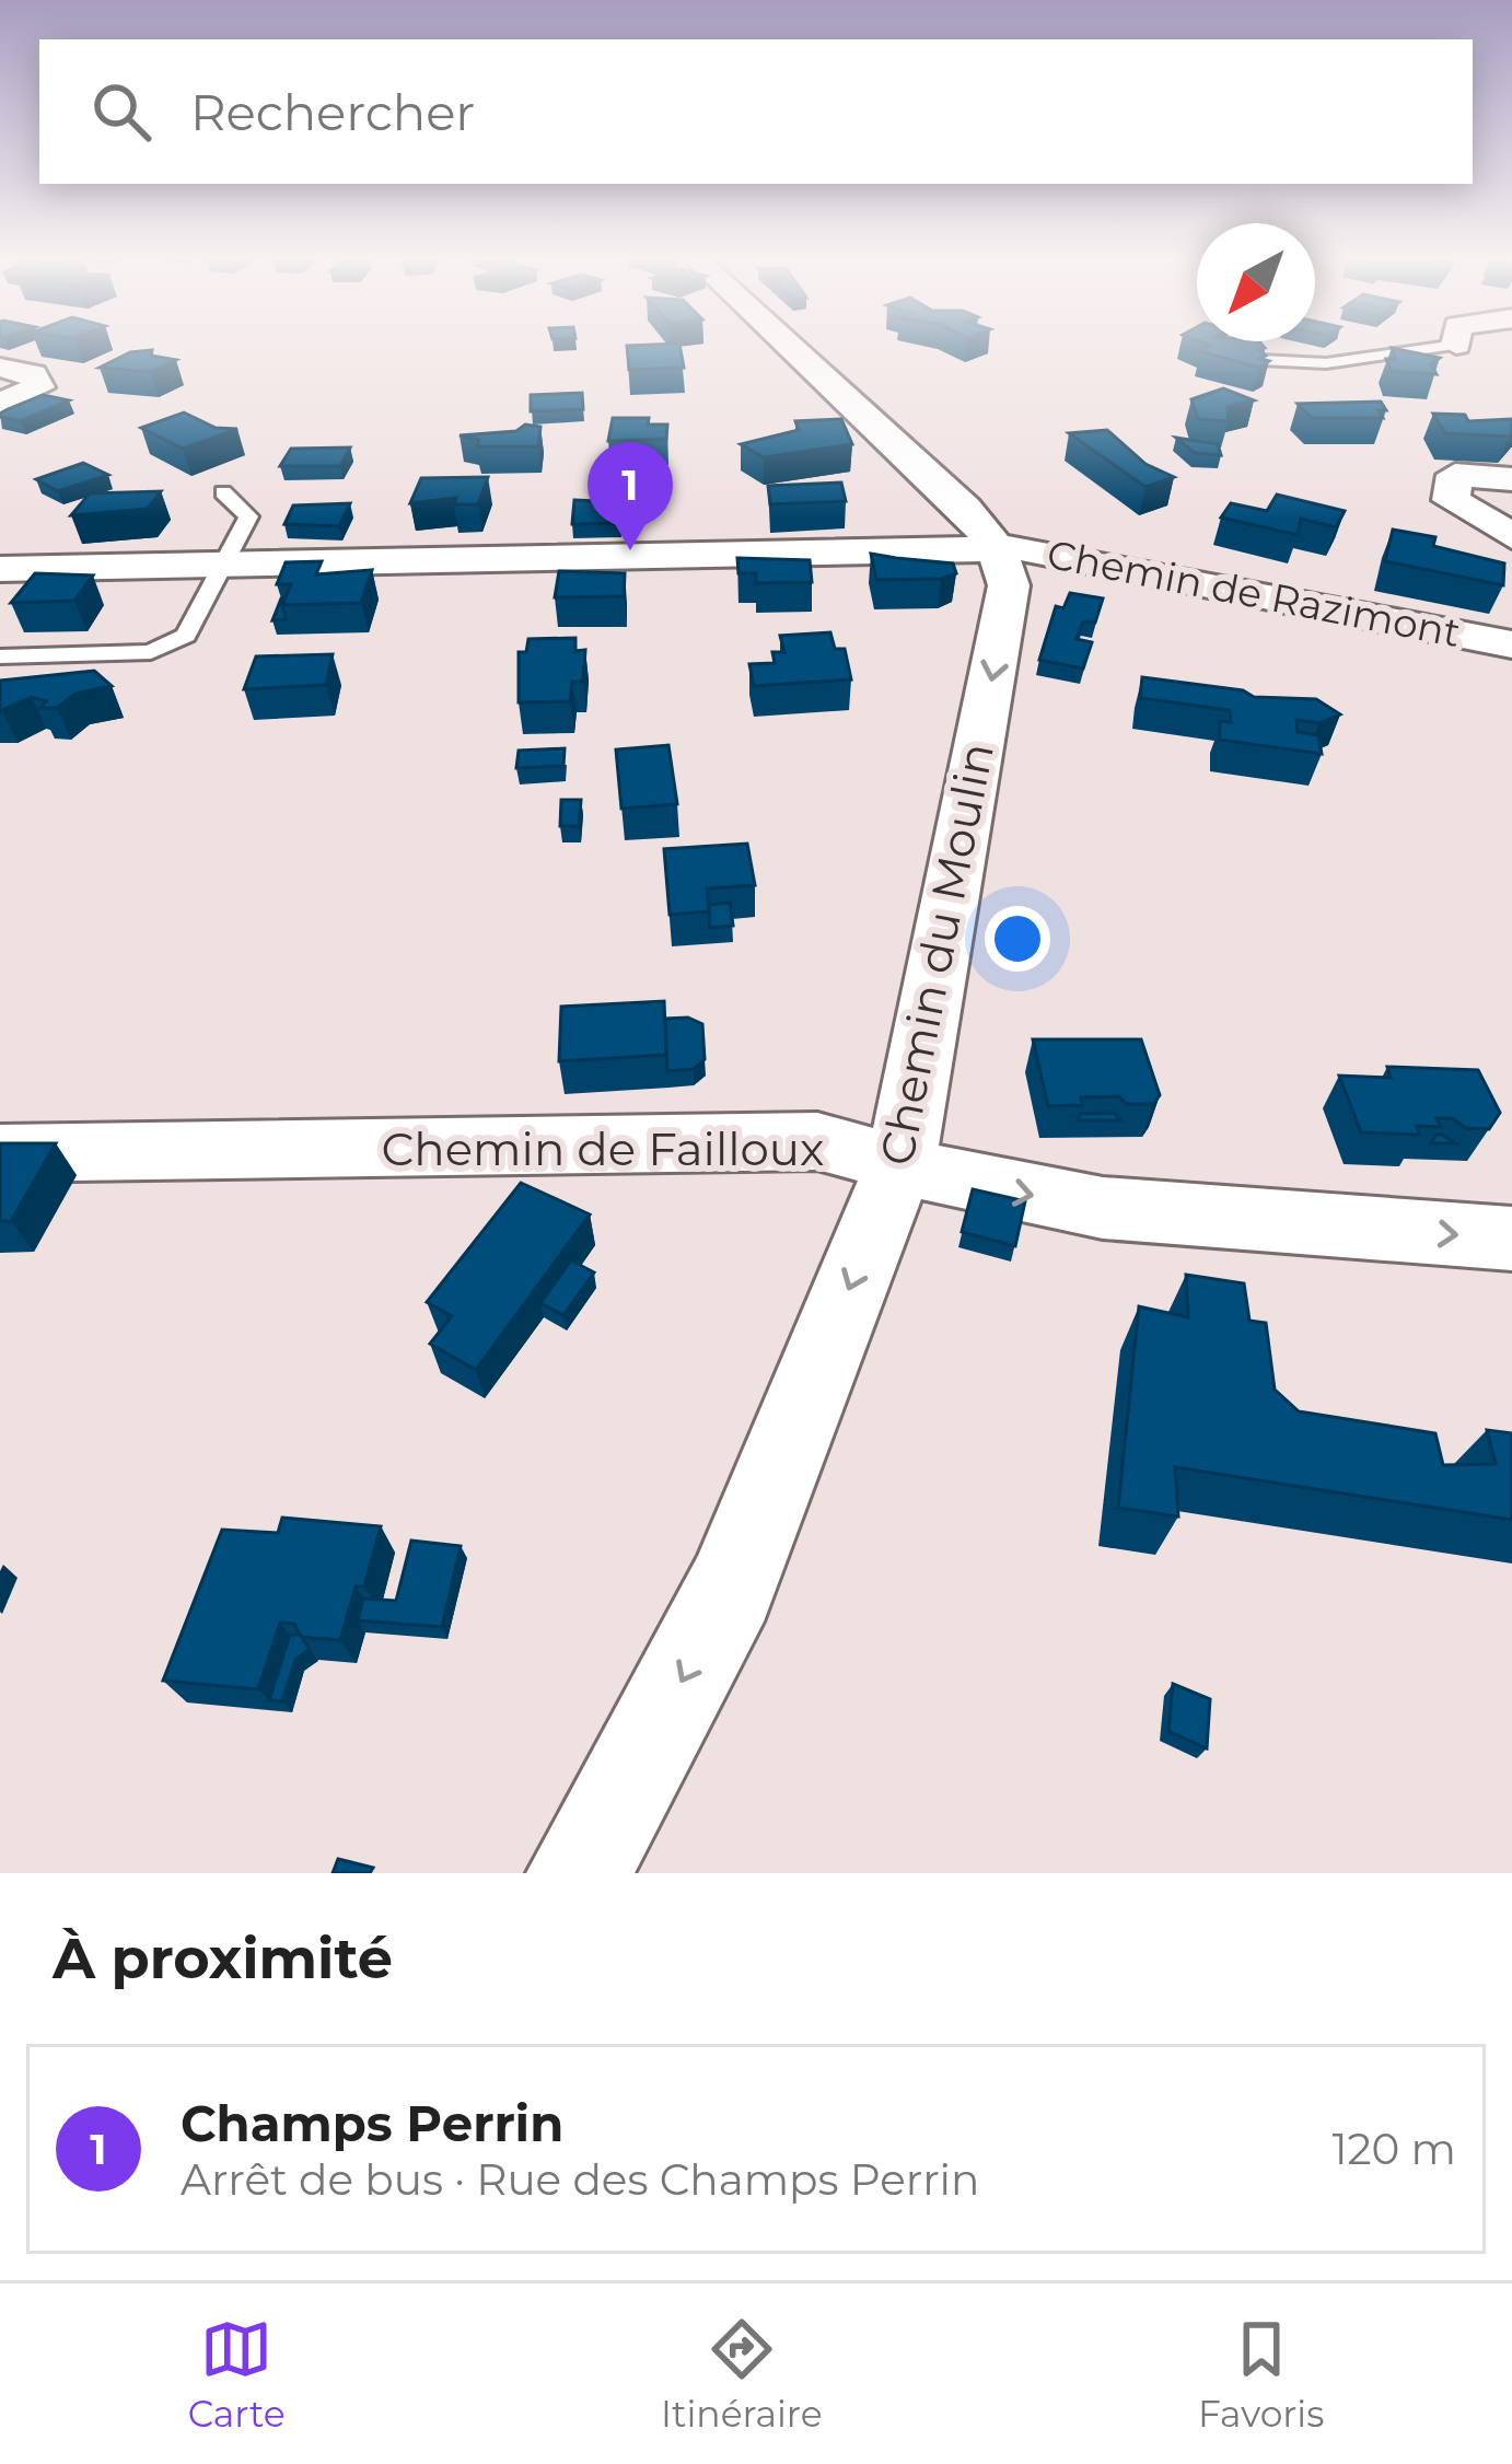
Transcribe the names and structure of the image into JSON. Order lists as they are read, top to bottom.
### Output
{
  "streets": {
    "street": ["Chemin de Razimont", "Chemin du Moulin", "Chemin de Failloux"]
  },
  "crossings": [
    ["Chemin de Razimont", "Chemin du Moulin"],
    ["Chemin du Moulin", "Chemin de Failloux"]
  ],
  "one_way": ["Chemin du Moulin", "Chemin de Failloux"],
  "north": "bottom left",
  "page": {
    "search": "Rechercher",
    "pins": "1",
    "heading": "À proximité",
    "list": [
      {
        "mark": "1",
        "name": "Champs Perrin",
        "note": "Arrêt de bus · Rue des Champs Perrin",
        "value": "120 m"
      }
    ],
    "nav": ["Carte", "Itinéraire", "Favoris"]
  }
}
